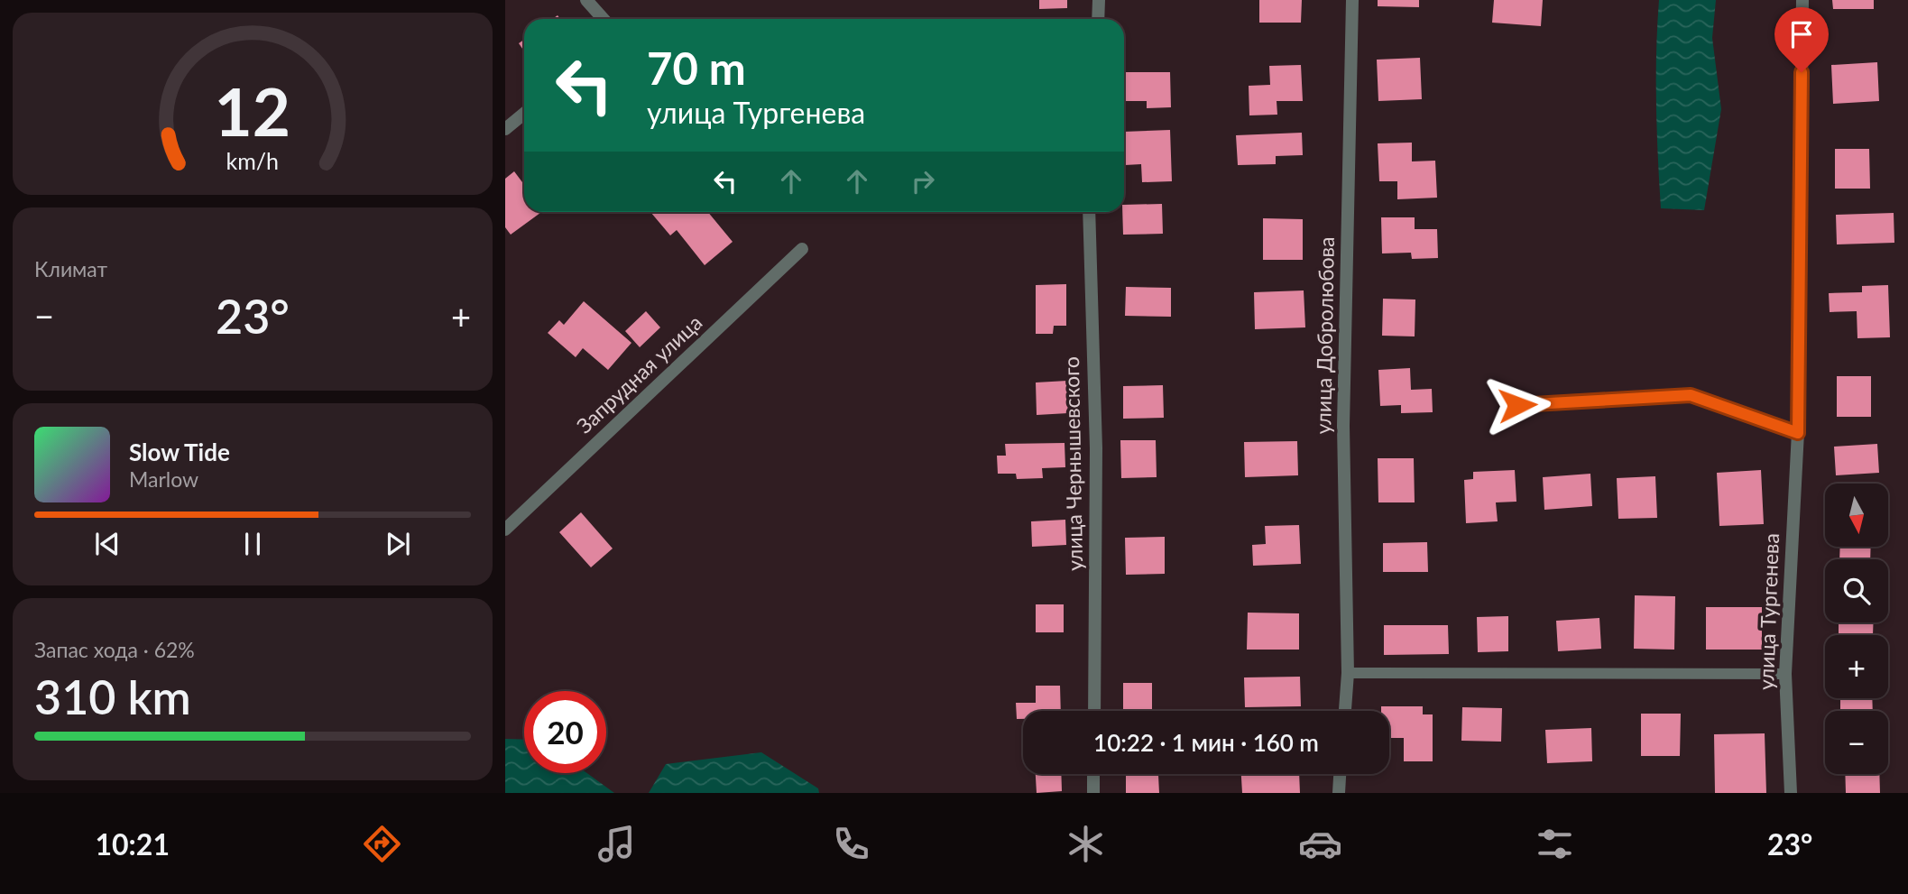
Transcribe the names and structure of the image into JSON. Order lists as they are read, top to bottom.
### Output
{
  "streets": {
    "street": [
      "улица Добролюбова",
      "Запрудная улица",
      "улица Чернышевского",
      "улица Тургенева"
    ]
  },
  "north": "bottom",
  "page": {
    "turn": ["70 m", "улица Тургенева"],
    "tile": [
      "Климат",
      ["Запас хода · 62%", "310 km"]
    ],
    "heat": ["−", "23°", "+"],
    "song": ["Slow Tide", "Marlow"],
    "map_buttons": ["+", "−"],
    "limit": "20",
    "trip": "10:22 · 1 мин · 160 m",
    "tabs": ["10:21", "23°"],
    "gauge": ["12", "km/h"]
  }
}
